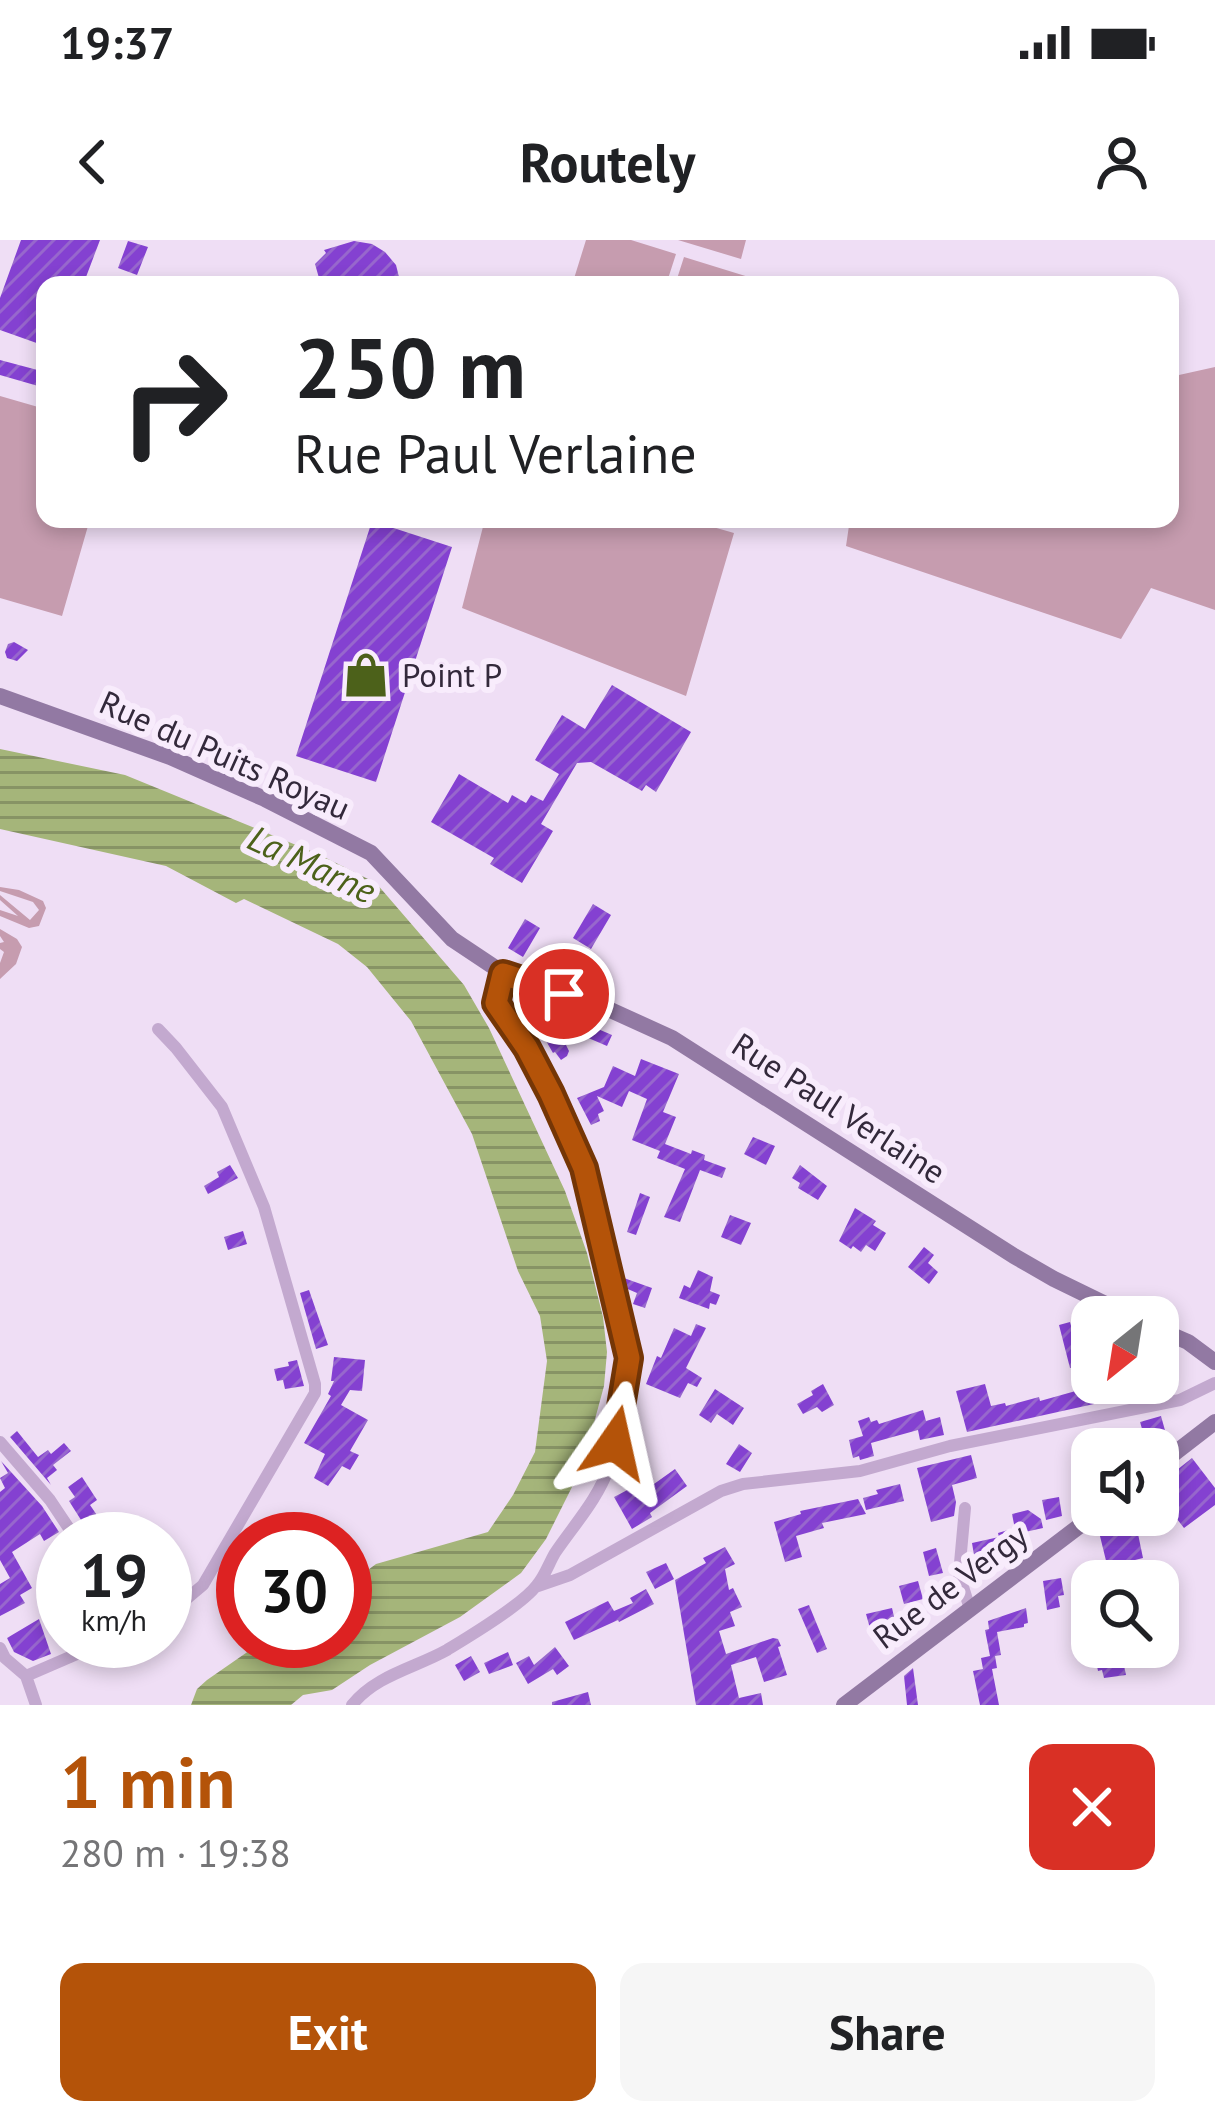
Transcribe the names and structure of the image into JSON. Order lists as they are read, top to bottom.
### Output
{
  "streets": {
    "street": ["Rue du Puits Royau", "Rue Paul Verlaine", "Rue de Vergy"]
  },
  "crossings": [
    ["Rue du Puits Royau", "Rue Paul Verlaine"]
  ],
  "water": ["La Marne"],
  "places": {
    "shop": ["Point P"]
  },
  "north": "bottom left",
  "page": {
    "status": "19:37",
    "header": "Routely",
    "turn": ["250 m", "Rue Paul Verlaine"],
    "speed": "19 km/h",
    "limit": "30",
    "heading": ["1 min", "280 m · 19:38"],
    "buttons": ["Exit", "Share"]
  }
}
